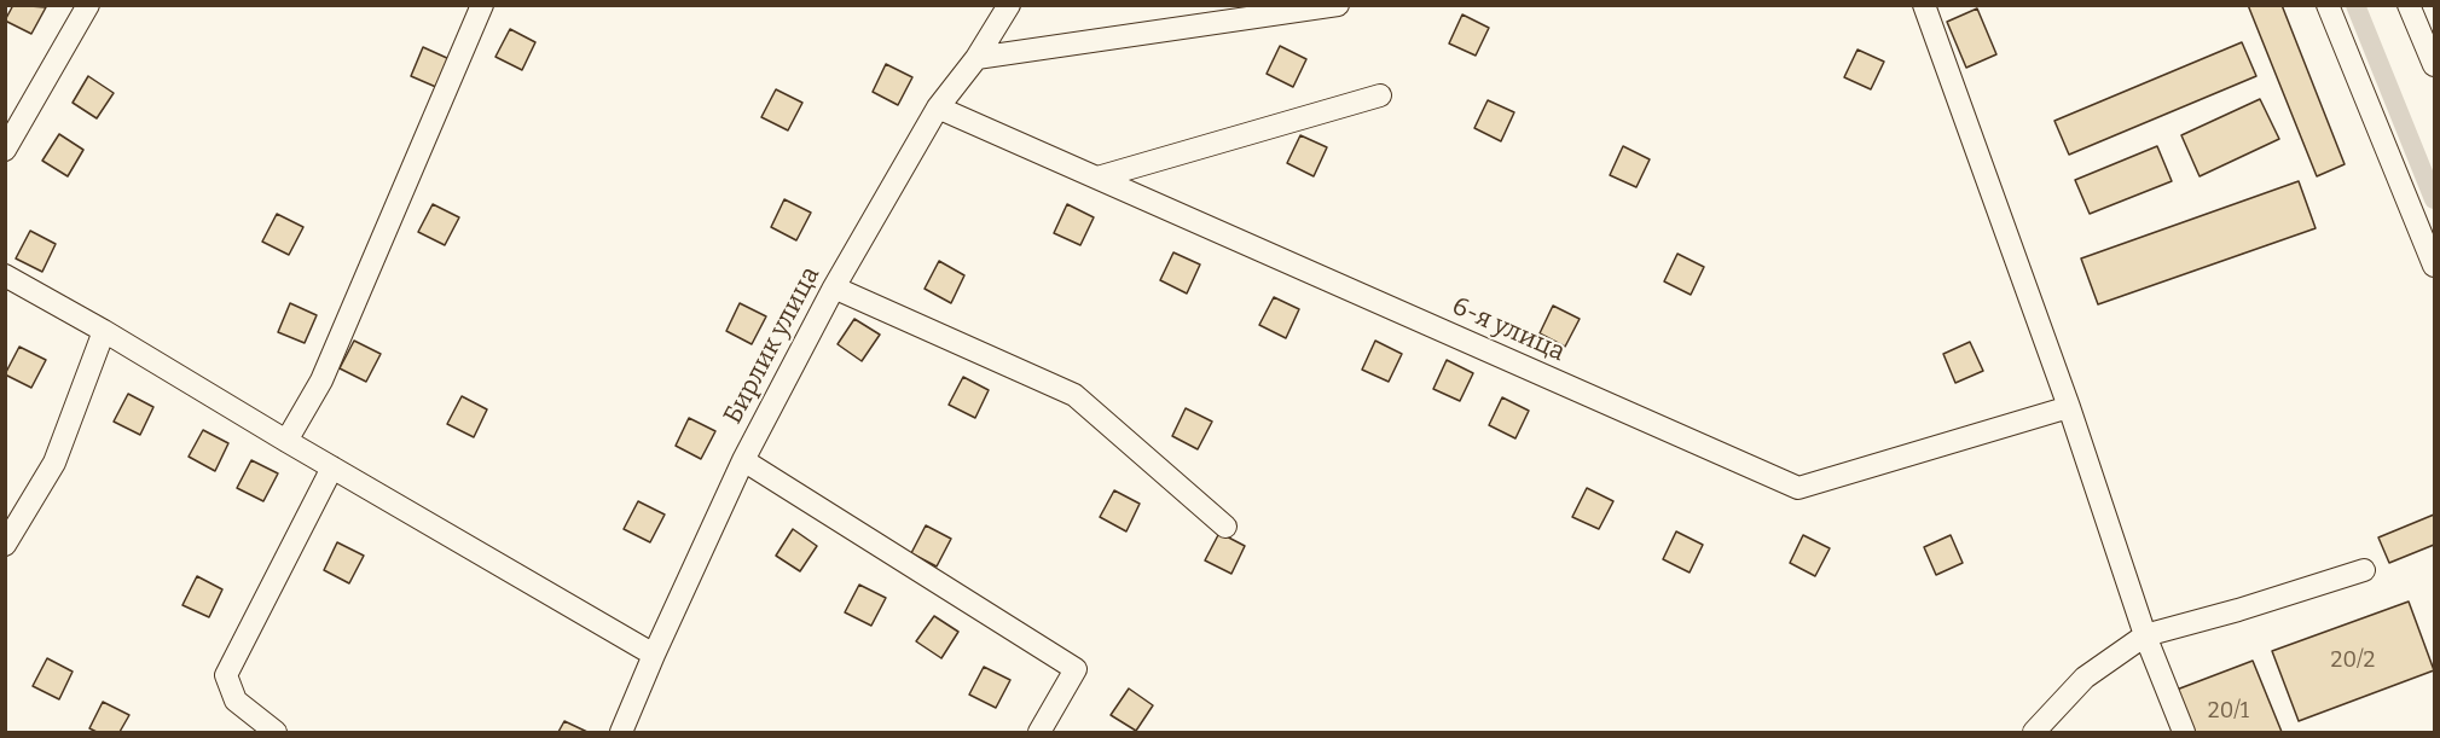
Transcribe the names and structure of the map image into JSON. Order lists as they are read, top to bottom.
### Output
{
  "streets": {
    "street": ["6-я улица", "Бирлик улица"]
  },
  "crossings": [
    ["6-я улица", "Бирлик улица"]
  ],
  "house_numbers": ["20/2", "20/1"]
}
